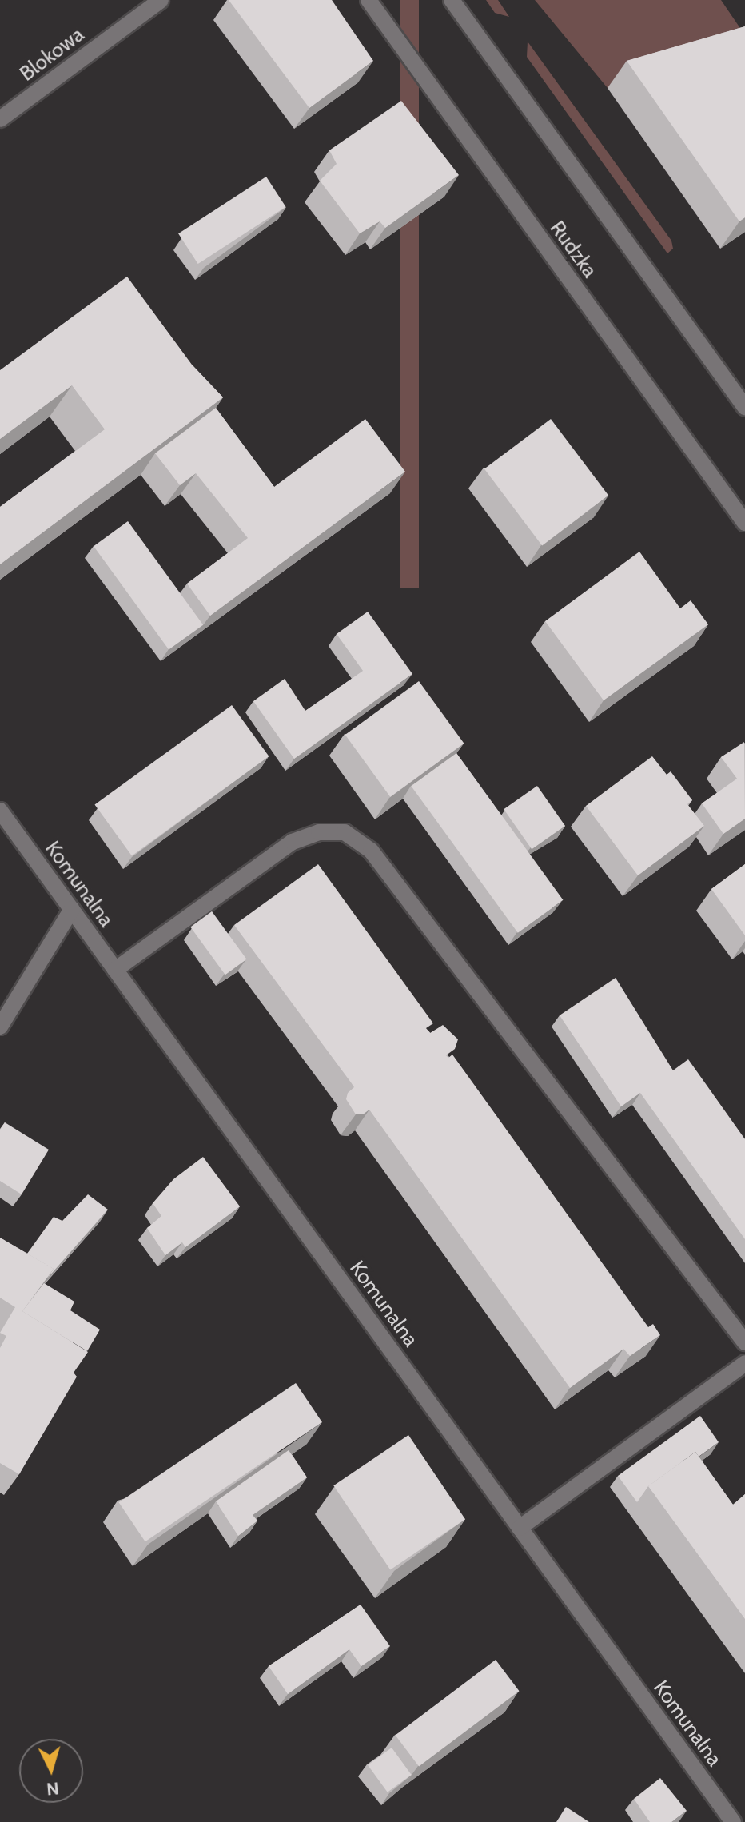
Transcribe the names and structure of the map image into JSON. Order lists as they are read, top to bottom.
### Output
{
  "streets": {
    "street": ["Blokowa", "Rudzka", "Komunalna"]
  },
  "north": "bottom"
}
